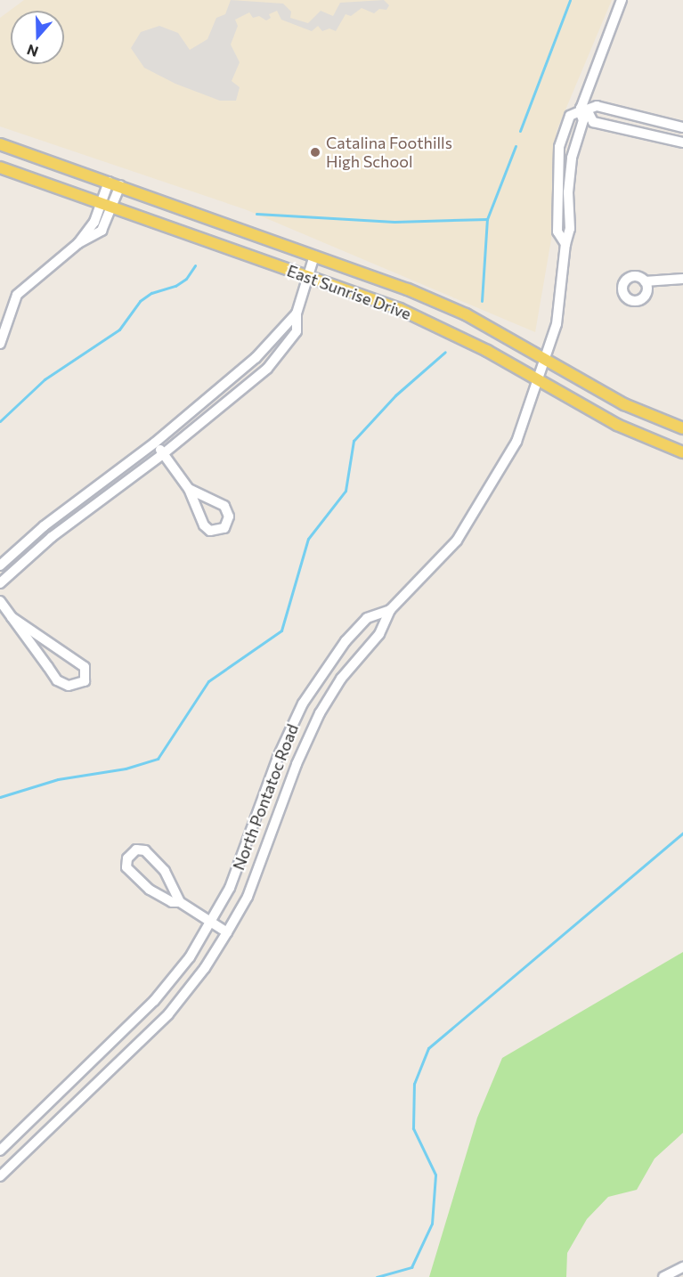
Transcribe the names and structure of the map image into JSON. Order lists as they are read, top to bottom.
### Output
{
  "streets": {
    "main road": ["East Sunrise Drive"],
    "street": ["North Pontatoc Road"]
  },
  "crossings": [
    ["East Sunrise Drive", "North Pontatoc Road"]
  ],
  "places": ["Catalina Foothills High School"],
  "north": "bottom"
}
